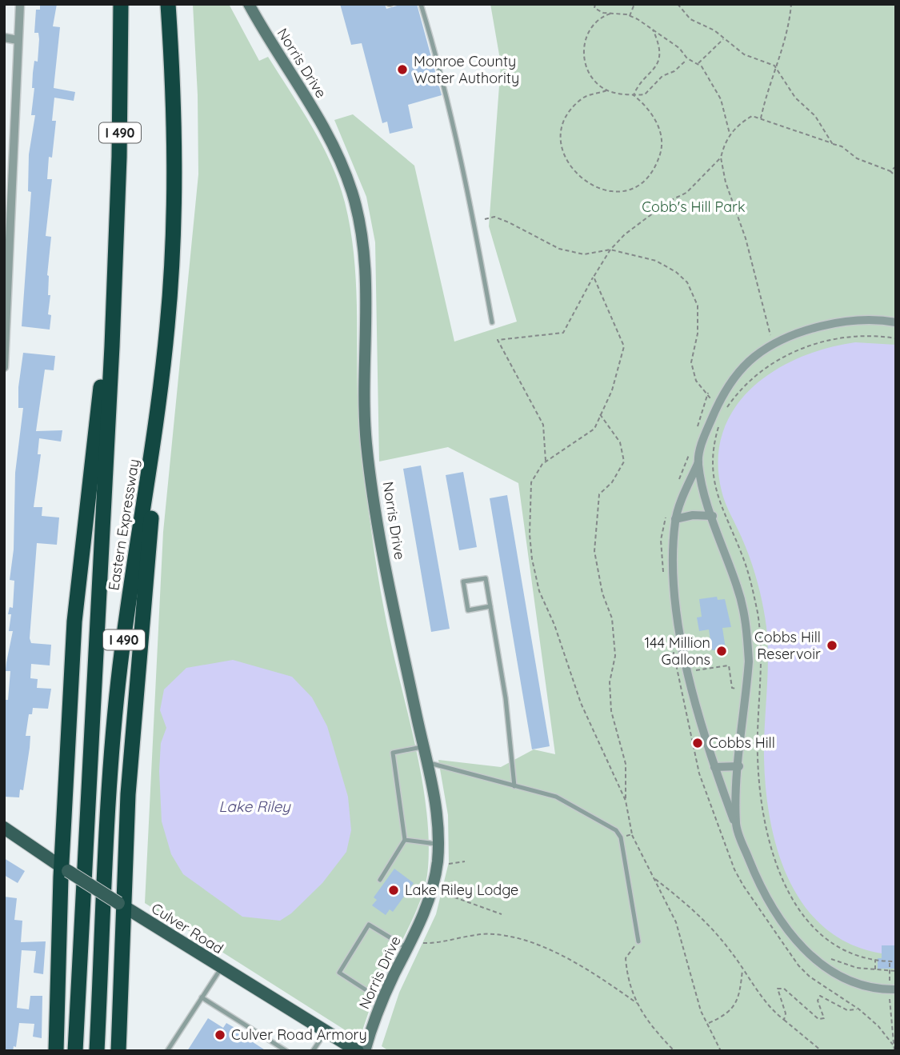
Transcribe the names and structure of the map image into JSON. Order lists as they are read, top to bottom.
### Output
{
  "streets": {
    "highway": ["I 490", "Eastern Expressway"],
    "main road": ["Culver Road"],
    "street": ["Norris Drive"]
  },
  "water": ["Lake Riley"],
  "parks": ["Cobb's Hill Park"],
  "places": [
    "Monroe County Water Authority",
    "Cobbs Hill Reservoir",
    "144 Million Gallons",
    "Cobbs Hill",
    "Lake Riley Lodge",
    "Culver Road Armory"
  ]
}
